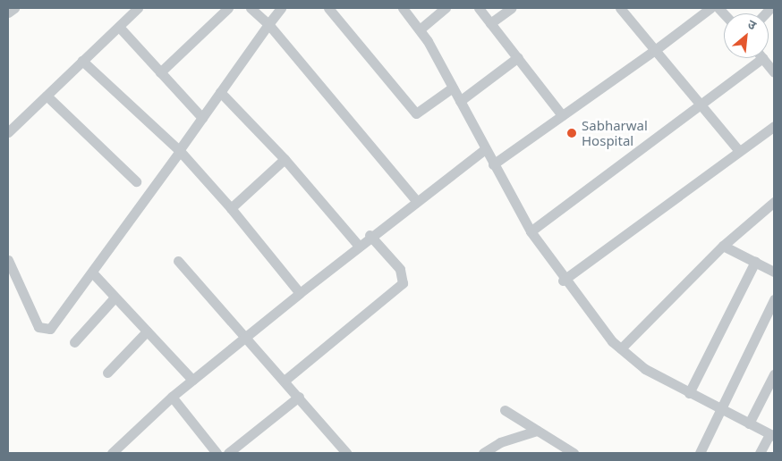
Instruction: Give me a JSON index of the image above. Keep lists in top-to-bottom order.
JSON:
{
  "places": ["Sabharwal Hospital"],
  "north": "top right"
}
